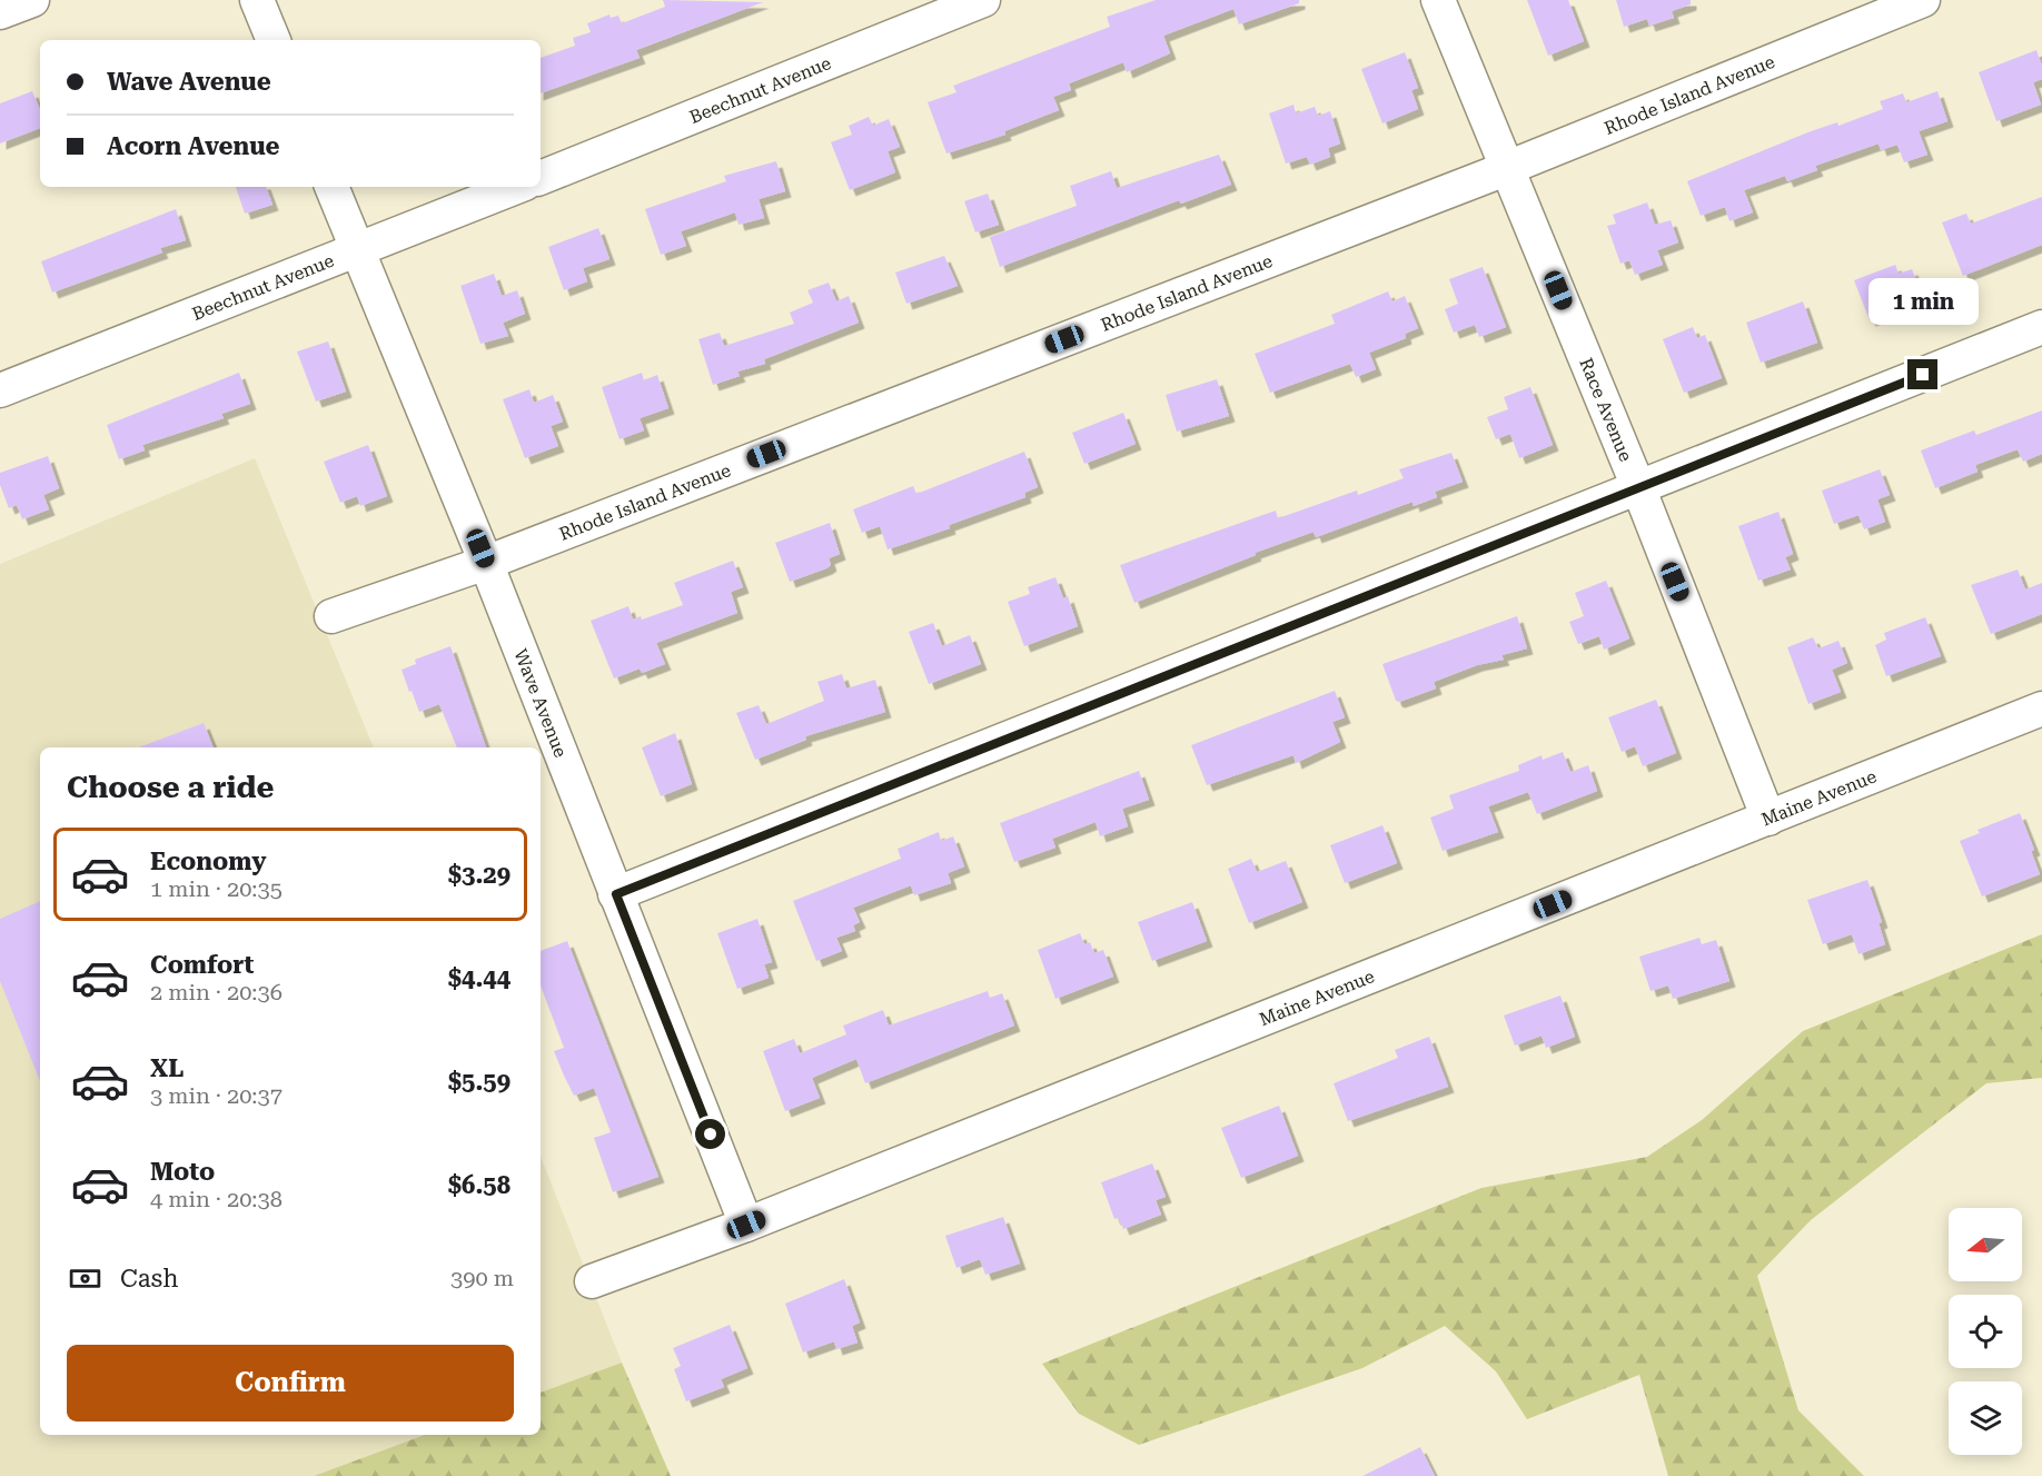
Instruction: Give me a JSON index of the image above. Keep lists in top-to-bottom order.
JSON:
{
  "streets": {
    "street": [
      "Beechnut Avenue",
      "Rhode Island Avenue",
      "Race Avenue",
      "Wave Avenue",
      "Maine Avenue"
    ]
  },
  "crossings": [
    ["Beechnut Avenue", "Wave Avenue"],
    ["Rhode Island Avenue", "Race Avenue"],
    ["Rhode Island Avenue", "Wave Avenue"],
    ["Race Avenue", "Maine Avenue"],
    ["Wave Avenue", "Maine Avenue"]
  ],
  "north": "left",
  "page": {
    "banner": ["Wave Avenue", "Acorn Avenue"],
    "bubble": "1 min",
    "heading": "Choose a ride",
    "list": [
      {
        "name": "Economy",
        "note": "1 min · 20:35",
        "value": "$3.29"
      },
      {
        "name": "Comfort",
        "note": "2 min · 20:36",
        "value": "$4.44"
      },
      {
        "name": "XL",
        "note": "3 min · 20:37",
        "value": "$5.59"
      },
      {
        "name": "Moto",
        "note": "4 min · 20:38",
        "value": "$6.58"
      }
    ],
    "pay": ["Cash", "390 m"],
    "buttons": "Confirm"
  }
}
